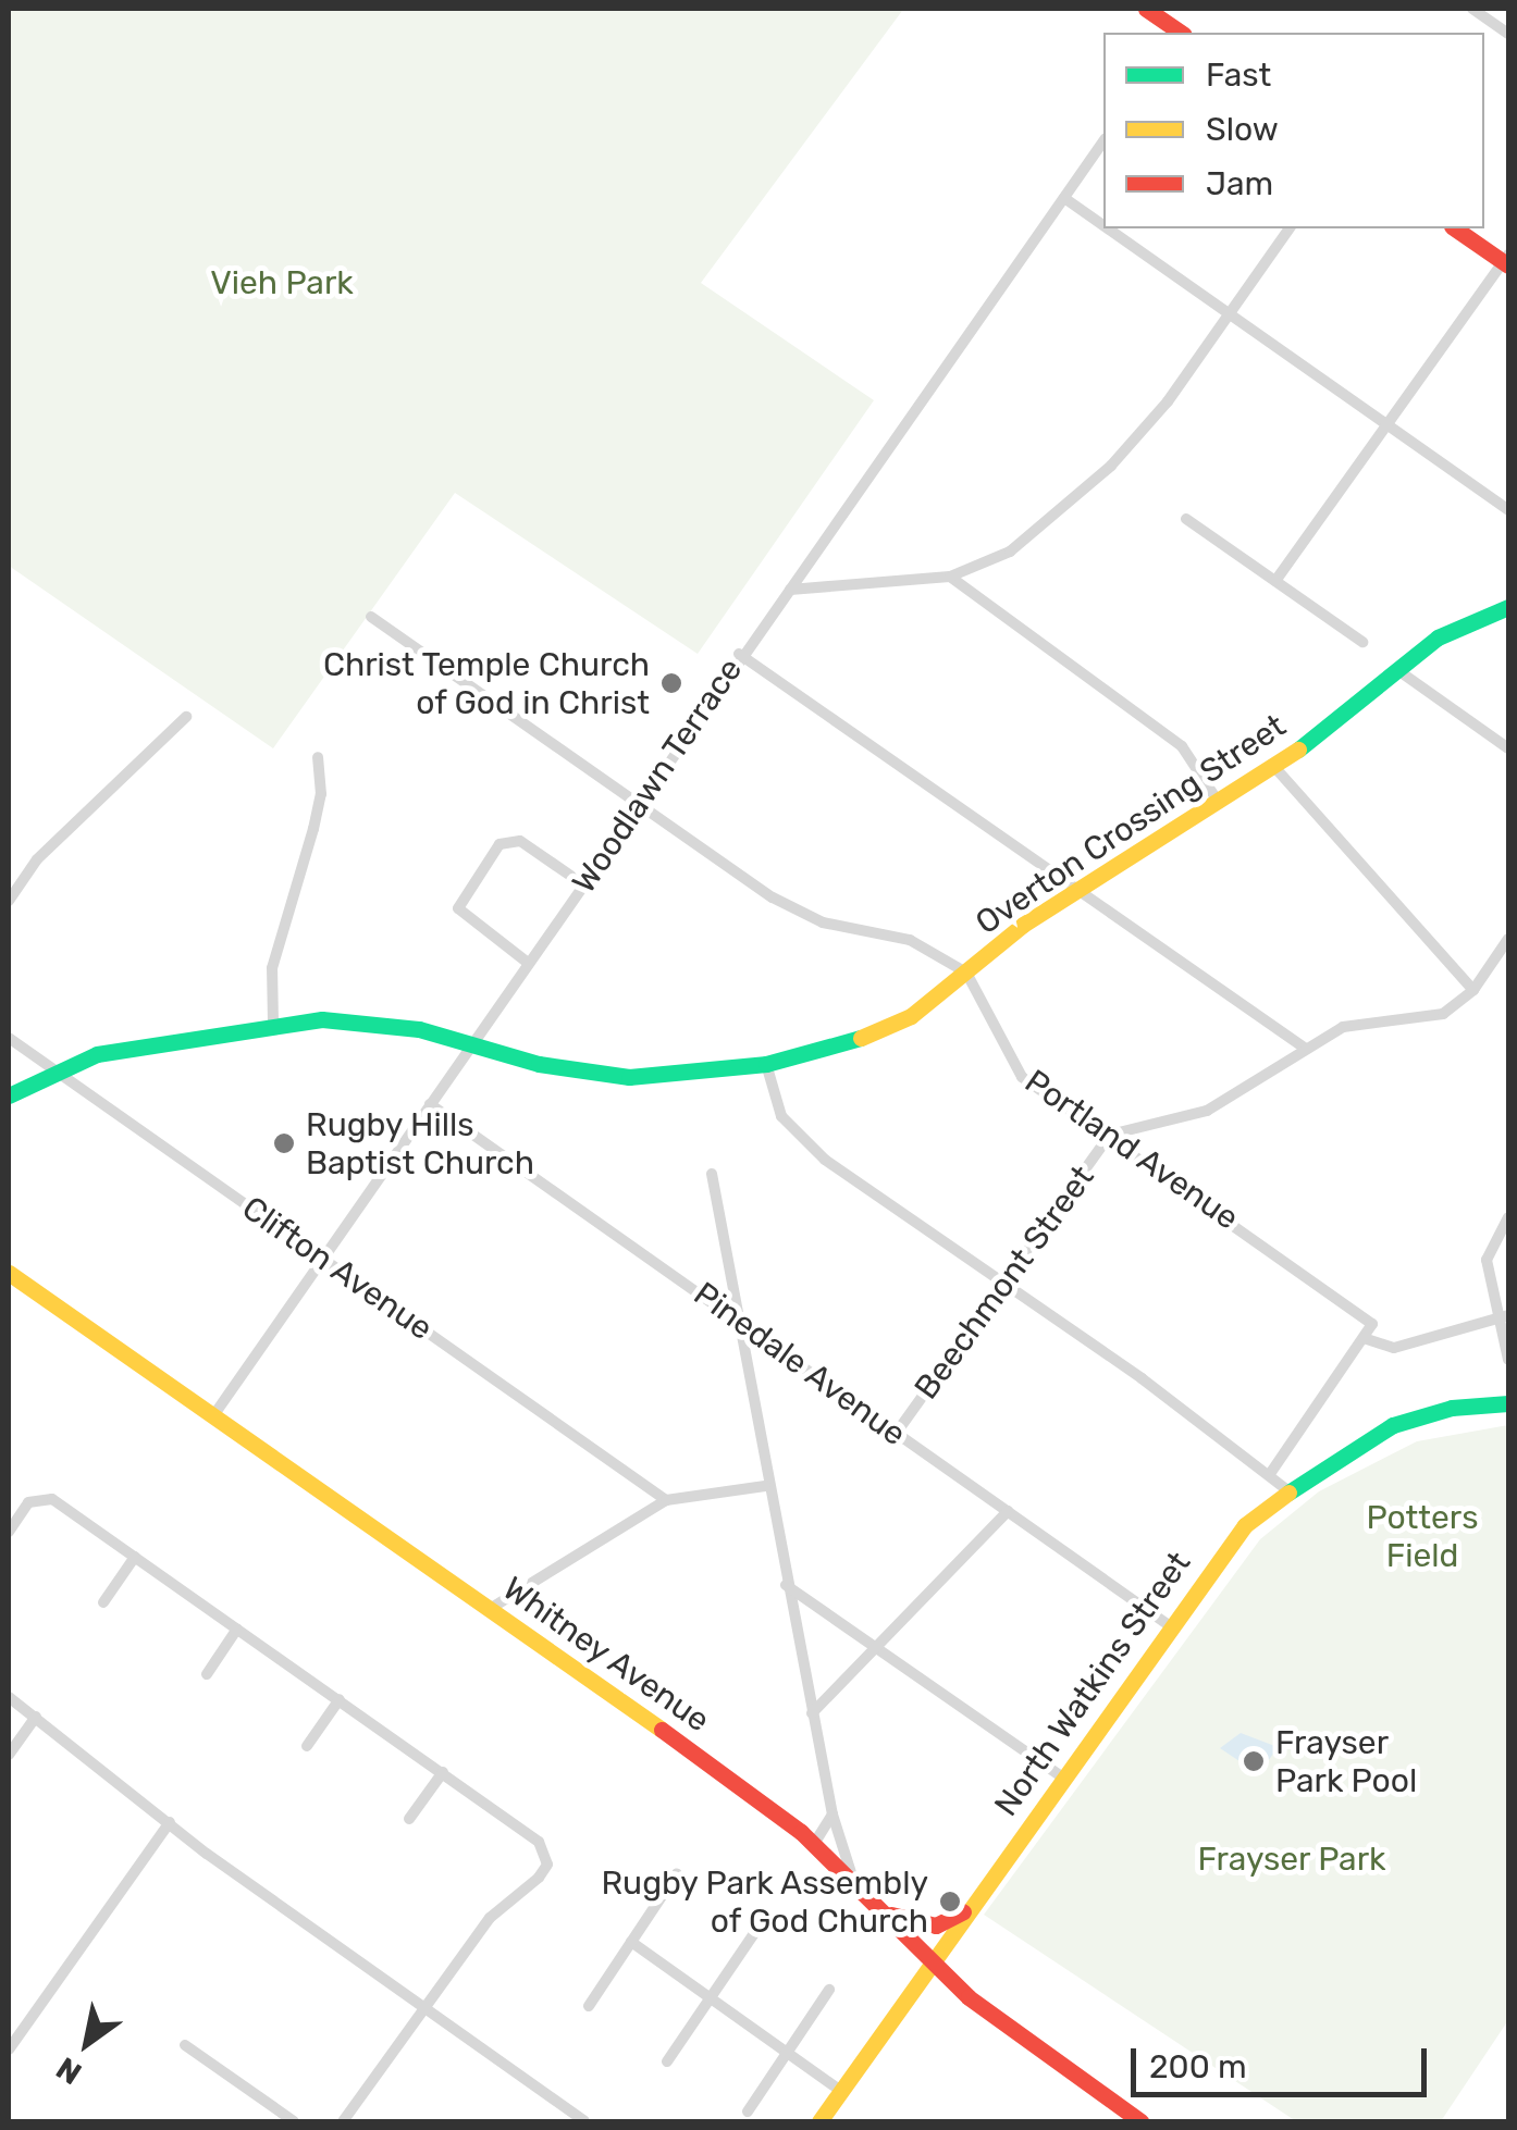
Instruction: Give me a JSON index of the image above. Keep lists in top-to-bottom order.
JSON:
{
  "streets": {
    "main road": ["Overton Crossing Street", "Whitney Avenue", "North Watkins Street"],
    "street": [
      "Woodlawn Terrace",
      "Portland Avenue",
      "Clifton Avenue",
      "Beechmont Street",
      "Pinedale Avenue"
    ]
  },
  "crossings": [
    ["Woodlawn Terrace", "Overton Crossing Street"],
    ["Woodlawn Terrace", "Clifton Avenue"],
    ["Woodlawn Terrace", "Pinedale Avenue"],
    ["Woodlawn Terrace", "Whitney Avenue"],
    ["Overton Crossing Street", "Portland Avenue"],
    ["Overton Crossing Street", "Clifton Avenue"],
    ["Portland Avenue", "Beechmont Street"],
    ["Beechmont Street", "Pinedale Avenue"],
    ["Pinedale Avenue", "North Watkins Street"],
    ["Whitney Avenue", "North Watkins Street"]
  ],
  "parks": ["Vieh Park", "Potters Field", "Frayser Park"],
  "places": [
    "Christ Temple Church of God in Christ",
    "Rugby Hills Baptist Church",
    "Frayser Park Pool",
    "Rugby Park Assembly of God Church"
  ],
  "legend": ["Fast", "Slow", "Jam"],
  "scale_bar": "200 m",
  "north": "bottom left"
}
